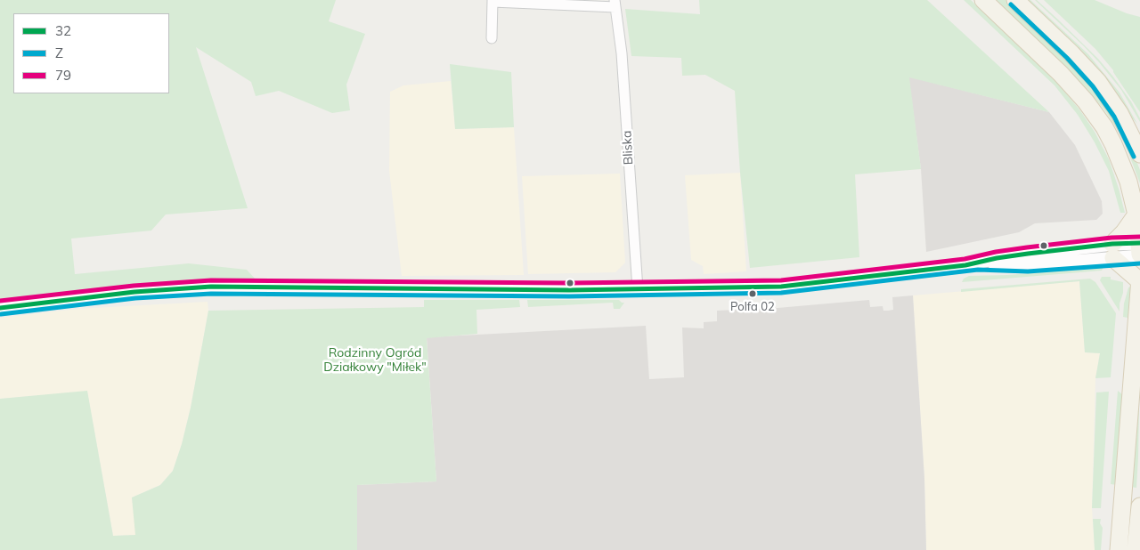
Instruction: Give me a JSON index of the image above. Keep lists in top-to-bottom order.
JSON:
{
  "streets": {
    "street": ["Bliska"]
  },
  "parks": ["Rodzinny Ogród Działkowy \"Miłek\""],
  "places": ["Polfa 02"],
  "lines": ["transit line Z", "transit line 79", "transit line 32"],
  "legend": ["32", "Z", "79"]
}
